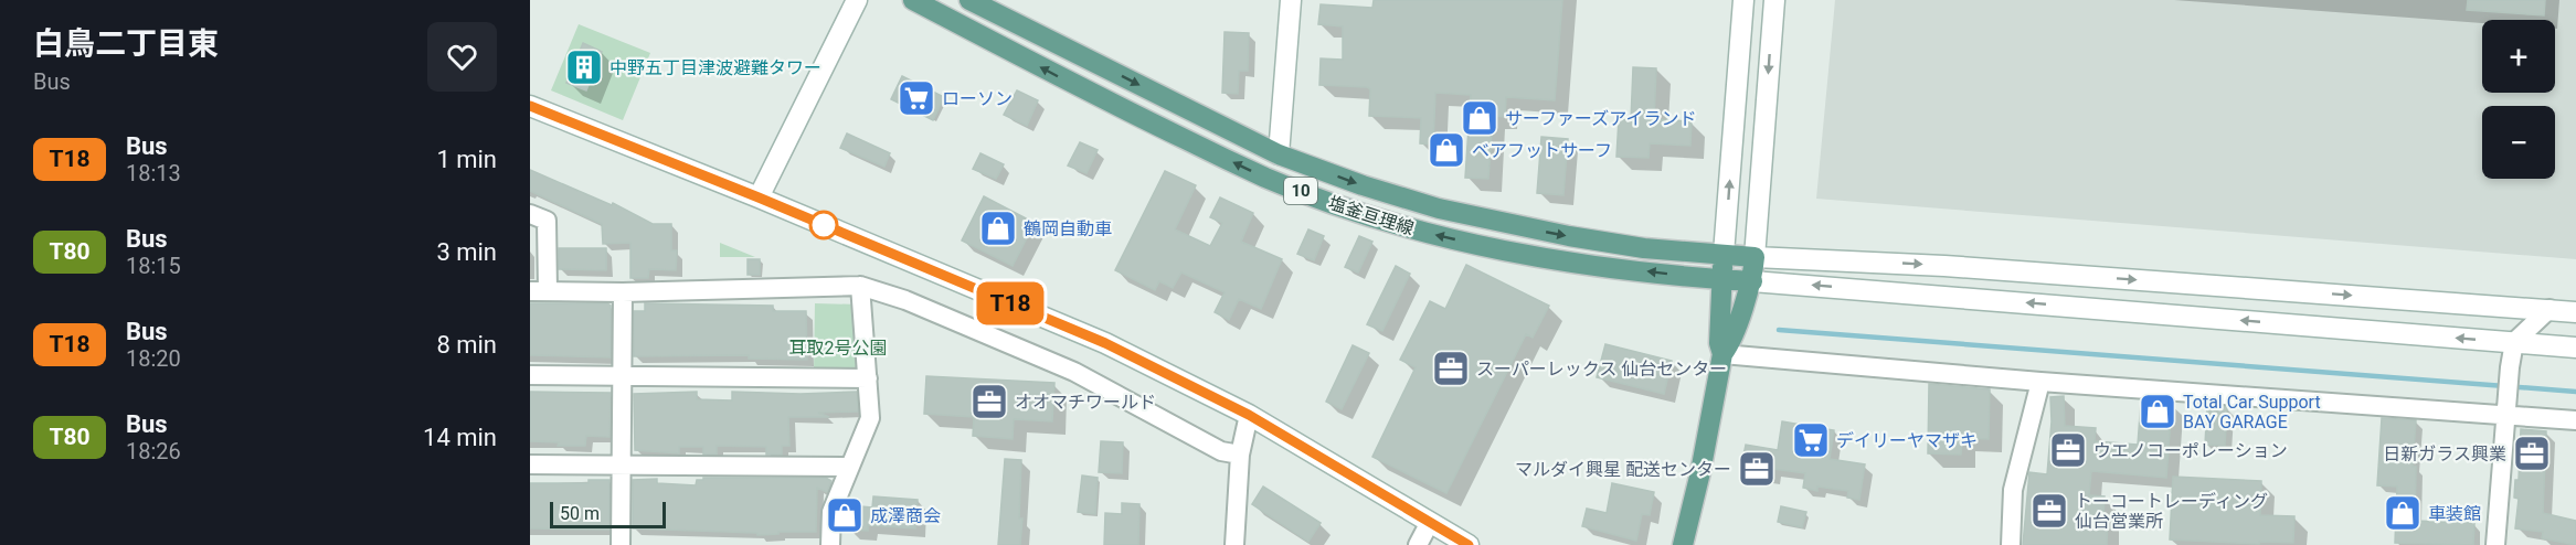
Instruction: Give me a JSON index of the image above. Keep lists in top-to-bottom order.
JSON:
{
  "streets": {
    "main road": ["10", "塩釜亘理線"]
  },
  "parks": ["耳取2号公園"],
  "places": {
    "building": ["中野五丁目津波避難タワー"],
    "supermarket": ["ローソン", "デイリーヤマザキ"],
    "shop": [
      "サーファーズアイランド",
      "ベアフットサーフ",
      "鶴岡自動車",
      "Total Car Support BAY GARAGE",
      "車装館",
      "成澤商会"
    ],
    "office": [
      "スーパーレックス 仙台センター",
      "オオマチワールド",
      "ウエノコーポレーション",
      "日新ガラス興業",
      "マルダイ興星 配送センター",
      "トーコートレーディング 仙台営業所"
    ]
  },
  "lines": ["bus line T18"],
  "scale_bar": "50 m",
  "page": {
    "heading": ["白鳥二丁目東", "Bus"],
    "on_map": "T18",
    "map_buttons": ["+", "−"],
    "list": [
      {
        "mark": "T18",
        "name": "Bus",
        "note": "18:13",
        "value": "1 min"
      },
      {
        "mark": "T80",
        "name": "Bus",
        "note": "18:15",
        "value": "3 min"
      },
      {
        "mark": "T18",
        "name": "Bus",
        "note": "18:20",
        "value": "8 min"
      },
      {
        "mark": "T80",
        "name": "Bus",
        "note": "18:26",
        "value": "14 min"
      }
    ],
    "scale": "50 m"
  }
}
